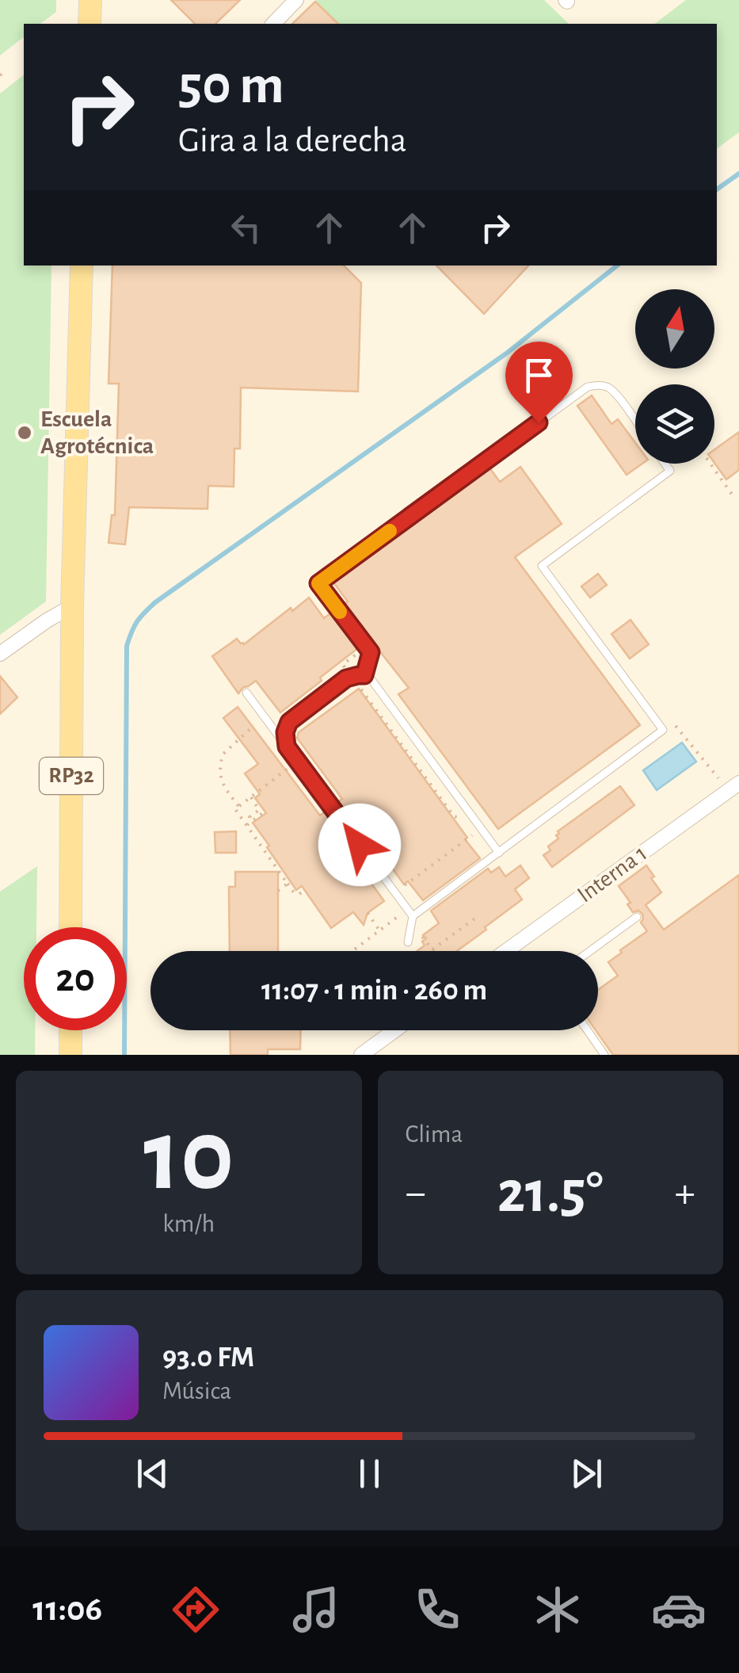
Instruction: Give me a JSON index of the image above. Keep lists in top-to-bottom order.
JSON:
{
  "streets": {
    "main road": ["RP32"],
    "street": ["Interna 1"]
  },
  "places": ["Escuela Agrotécnica"],
  "north": "top",
  "page": {
    "turn": ["50 m", "Gira a la derecha"],
    "limit": "20",
    "trip": "11:07 · 1 min · 260 m",
    "tile": [
      ["10", "km/h"],
      "Clima"
    ],
    "heat": ["−", "21.5°", "+"],
    "song": ["93.0 FM", "Música"],
    "tabs": "11:06"
  }
}
